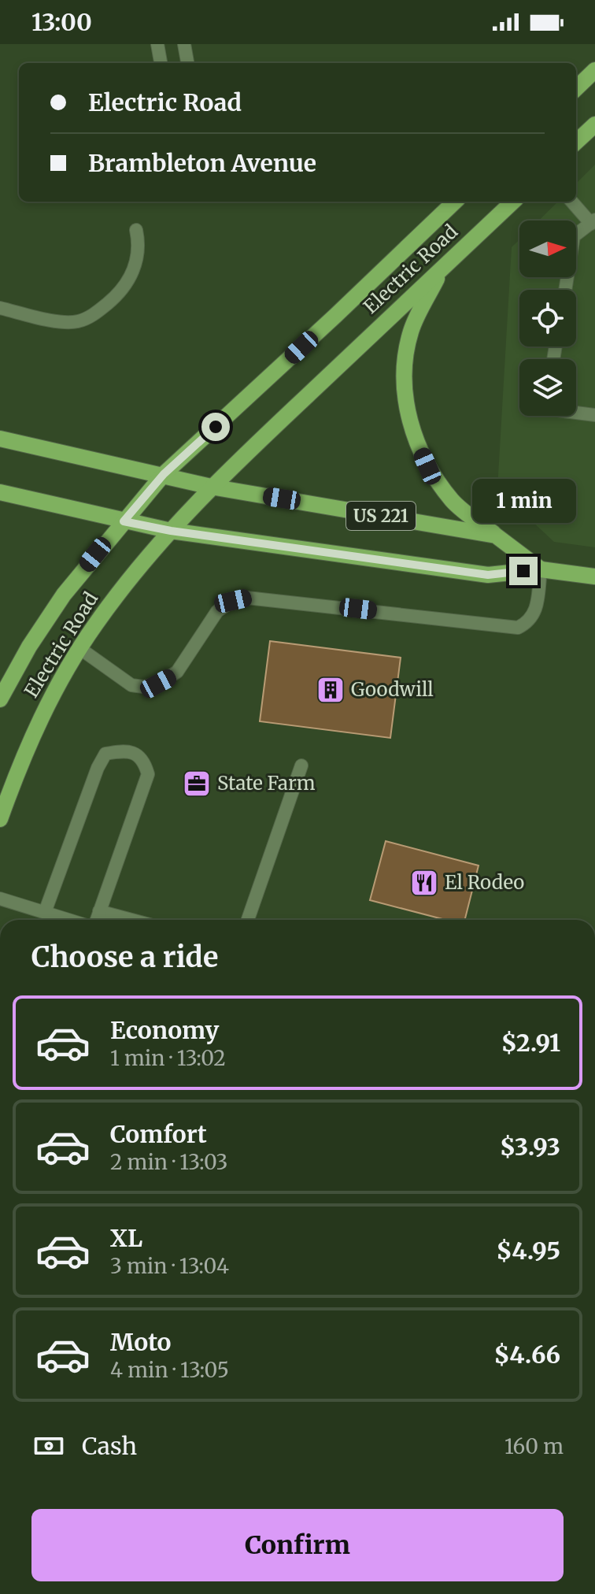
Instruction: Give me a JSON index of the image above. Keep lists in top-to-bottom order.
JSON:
{
  "streets": {
    "main road": ["Electric Road", "US 221"]
  },
  "crossings": [
    ["Electric Road", "US 221"]
  ],
  "places": {
    "building": ["Goodwill"],
    "office": ["State Farm"],
    "restaurant": ["El Rodeo"]
  },
  "north": "right",
  "page": {
    "status": "13:00",
    "banner": ["Electric Road", "Brambleton Avenue"],
    "bubble": "1 min",
    "heading": "Choose a ride",
    "list": [
      {
        "name": "Economy",
        "note": "1 min · 13:02",
        "value": "$2.91"
      },
      {
        "name": "Comfort",
        "note": "2 min · 13:03",
        "value": "$3.93"
      },
      {
        "name": "XL",
        "note": "3 min · 13:04",
        "value": "$4.95"
      },
      {
        "name": "Moto",
        "note": "4 min · 13:05",
        "value": "$4.66"
      }
    ],
    "pay": ["Cash", "160 m"],
    "buttons": "Confirm"
  }
}
